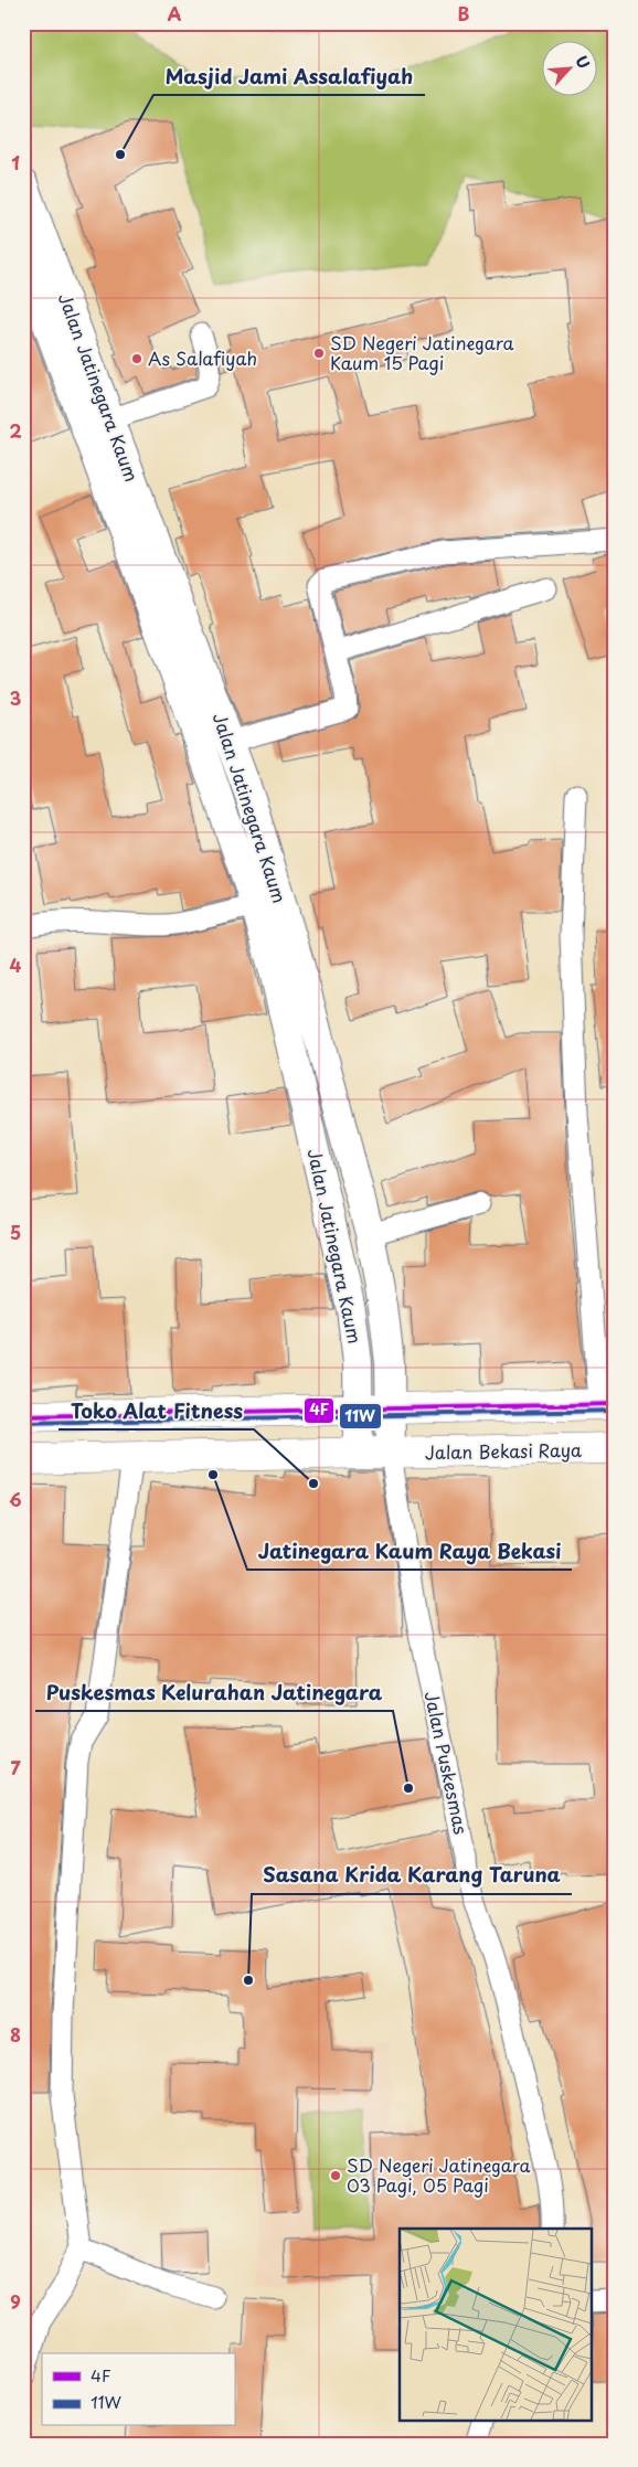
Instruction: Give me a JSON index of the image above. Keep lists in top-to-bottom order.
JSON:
{
  "streets": {
    "main road": ["Jalan Bekasi Raya"],
    "street": ["Jalan Jatinegara Kaum", "Jalan Puskesmas"]
  },
  "crossings": [
    ["Jalan Jatinegara Kaum", "Jalan Bekasi Raya"],
    ["Jalan Jatinegara Kaum", "Jalan Puskesmas"],
    ["Jalan Bekasi Raya", "Jalan Puskesmas"]
  ],
  "places": [
    "Masjid Jami Assalafiyah",
    "SD Negeri Jatinegara Kaum 15 Pagi",
    "As Salafiyah",
    "Jatinegara Kaum Raya Bekasi",
    "Toko Alat Fitness",
    "Puskesmas Kelurahan Jatinegara",
    "Sasana Krida Karang Taruna",
    "SD Negeri Jatinegara 03 Pagi, 05 Pagi"
  ],
  "lines": ["transit line 4F", "transit line 11W"],
  "legend": ["4F", "11W"],
  "north": "top right",
  "grid": {
    "columns": ["A", "B"],
    "rows": [
      "1",
      "2",
      "3",
      "4",
      "5",
      "6",
      "7",
      "8",
      "9"
    ]
  }
}
